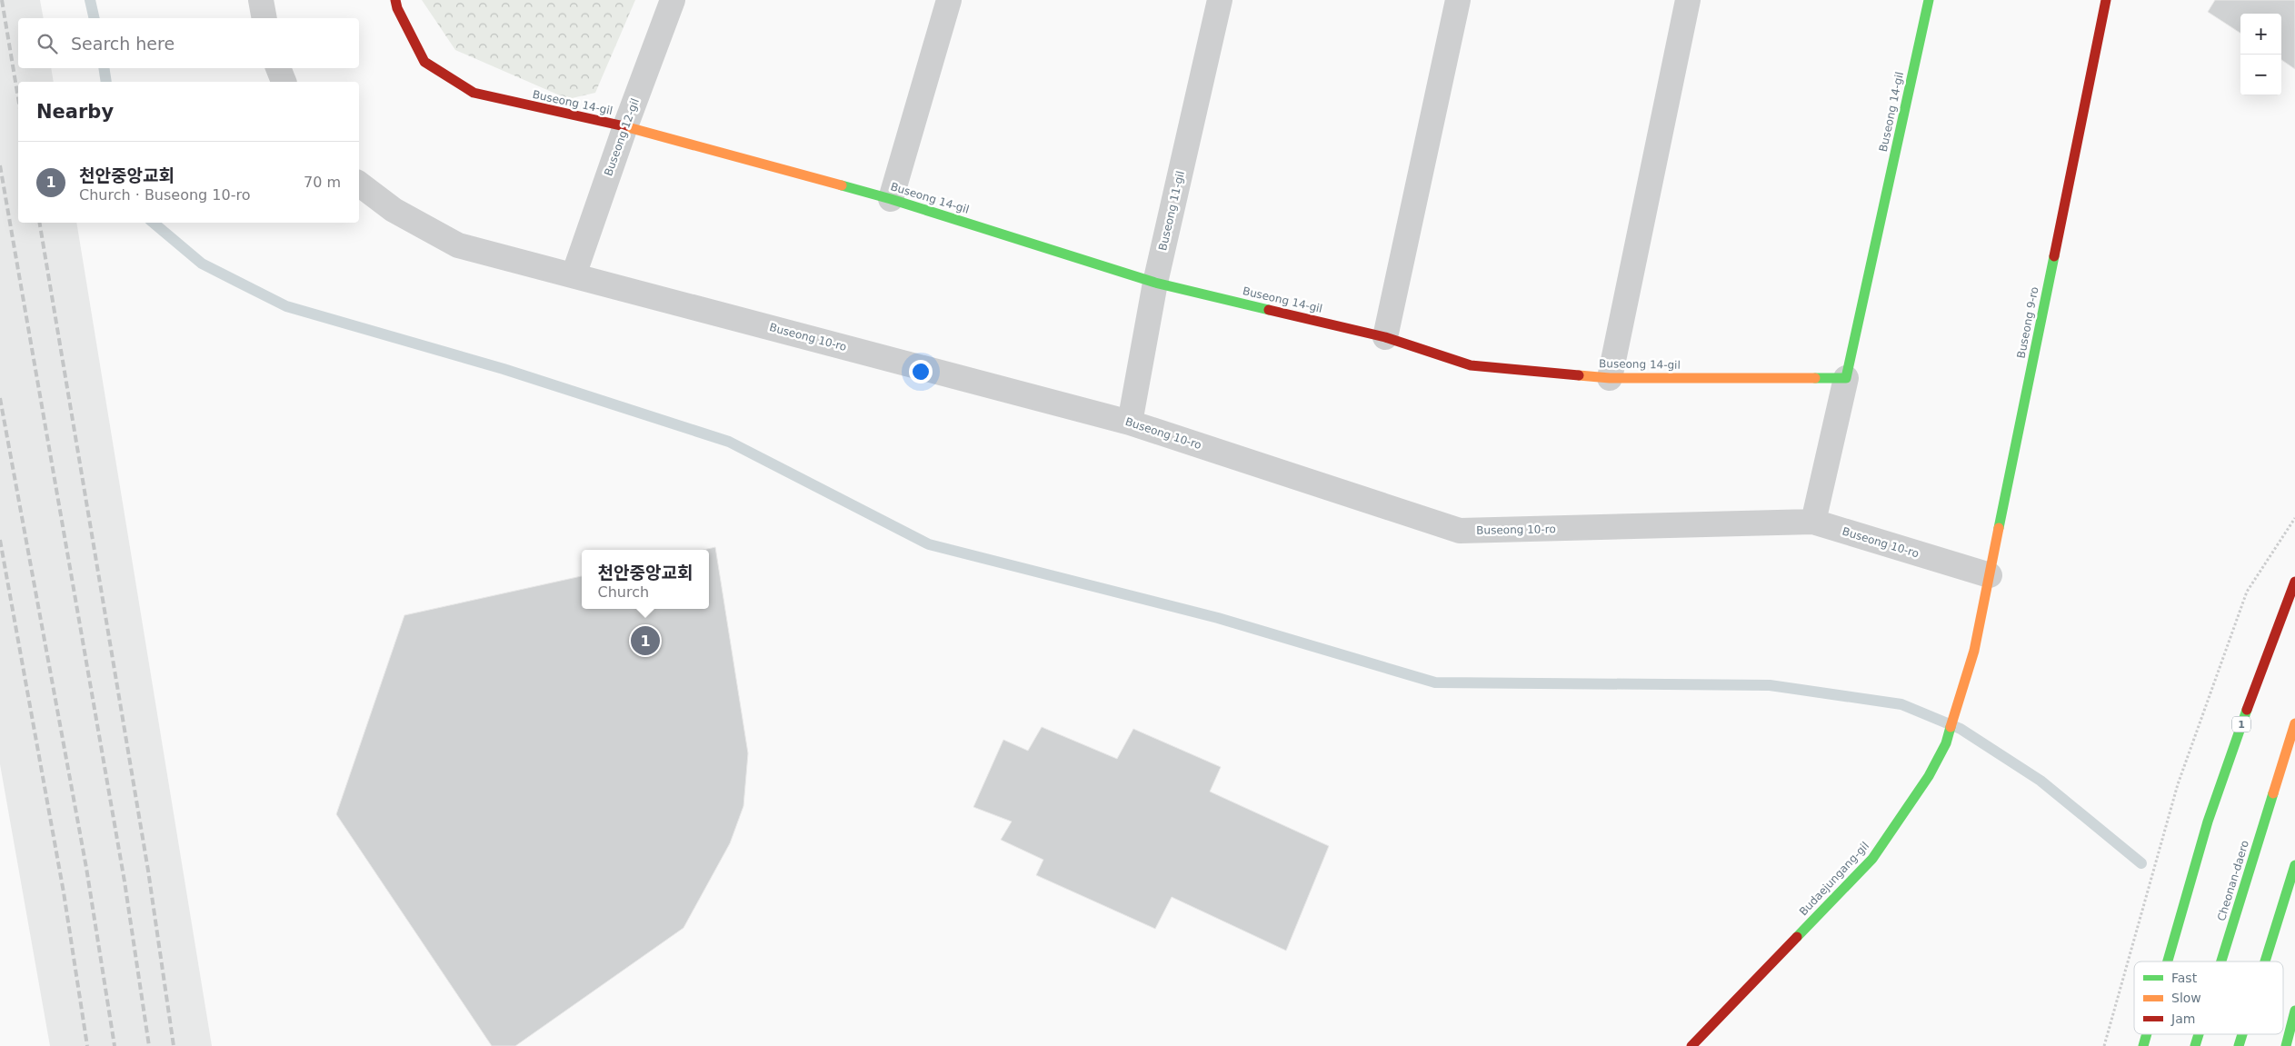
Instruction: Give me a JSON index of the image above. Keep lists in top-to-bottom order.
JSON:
{
  "streets": {
    "street": [
      "Buseong 14-gil",
      "Buseong 12-gil",
      "Buseong 11-gil",
      "Buseong 9-ro",
      "Buseong 10-ro",
      "1",
      "Budaejungang-gil",
      "Cheonan-daero"
    ]
  },
  "crossings": [
    ["Buseong 14-gil", "Buseong 12-gil"],
    ["Buseong 14-gil", "Buseong 11-gil"],
    ["Buseong 12-gil", "Buseong 10-ro"],
    ["Buseong 11-gil", "Buseong 10-ro"],
    ["Buseong 9-ro", "Buseong 10-ro"],
    ["Buseong 9-ro", "Budaejungang-gil"]
  ],
  "legend": ["Fast", "Slow", "Jam"],
  "page": {
    "map_buttons": ["+", "−"],
    "search": "Search here",
    "heading": "Nearby",
    "list": [
      {
        "mark": "1",
        "name": "천안중앙교회",
        "note": "Church · Buseong 10-ro",
        "value": "70 m"
      }
    ],
    "popup": ["천안중앙교회", "Church"],
    "pins": "1"
  }
}
